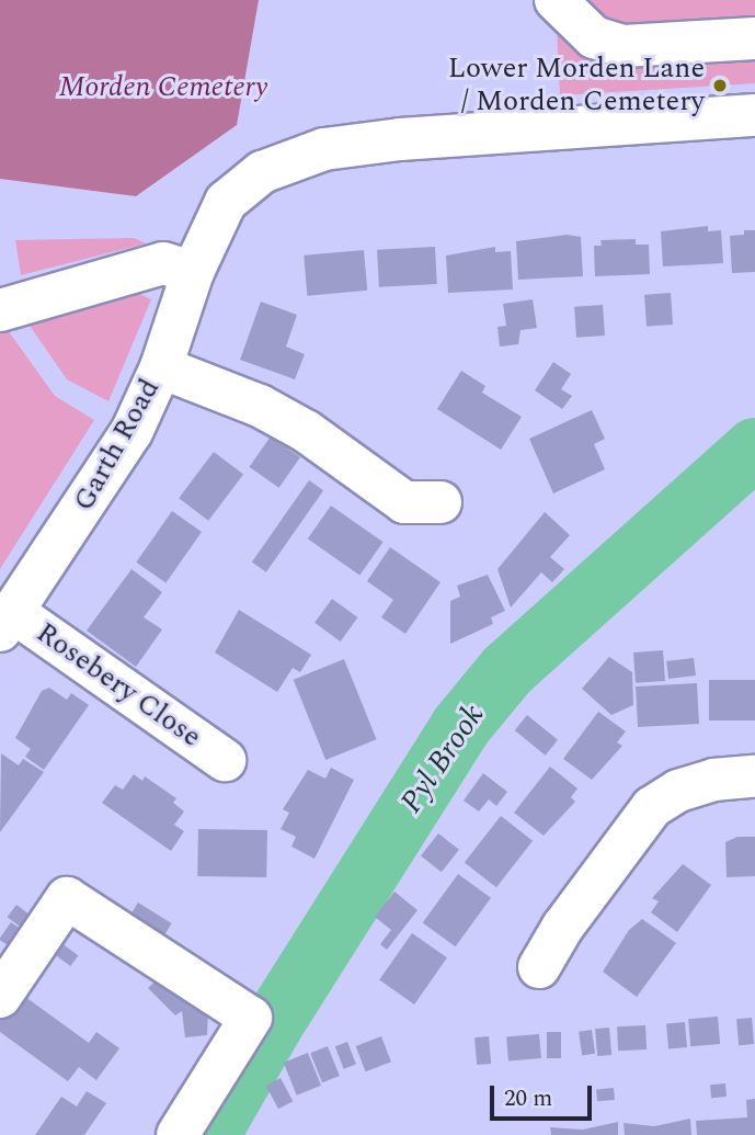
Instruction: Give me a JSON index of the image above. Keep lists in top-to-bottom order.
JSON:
{
  "streets": {
    "street": ["Garth Road", "Rosebery Close"]
  },
  "crossings": [
    ["Garth Road", "Rosebery Close"]
  ],
  "water": ["Pyl Brook"],
  "parks": ["Morden Cemetery"],
  "places": ["Lower Morden Lane / Morden Cemetery"],
  "scale_bar": "20 m"
}
